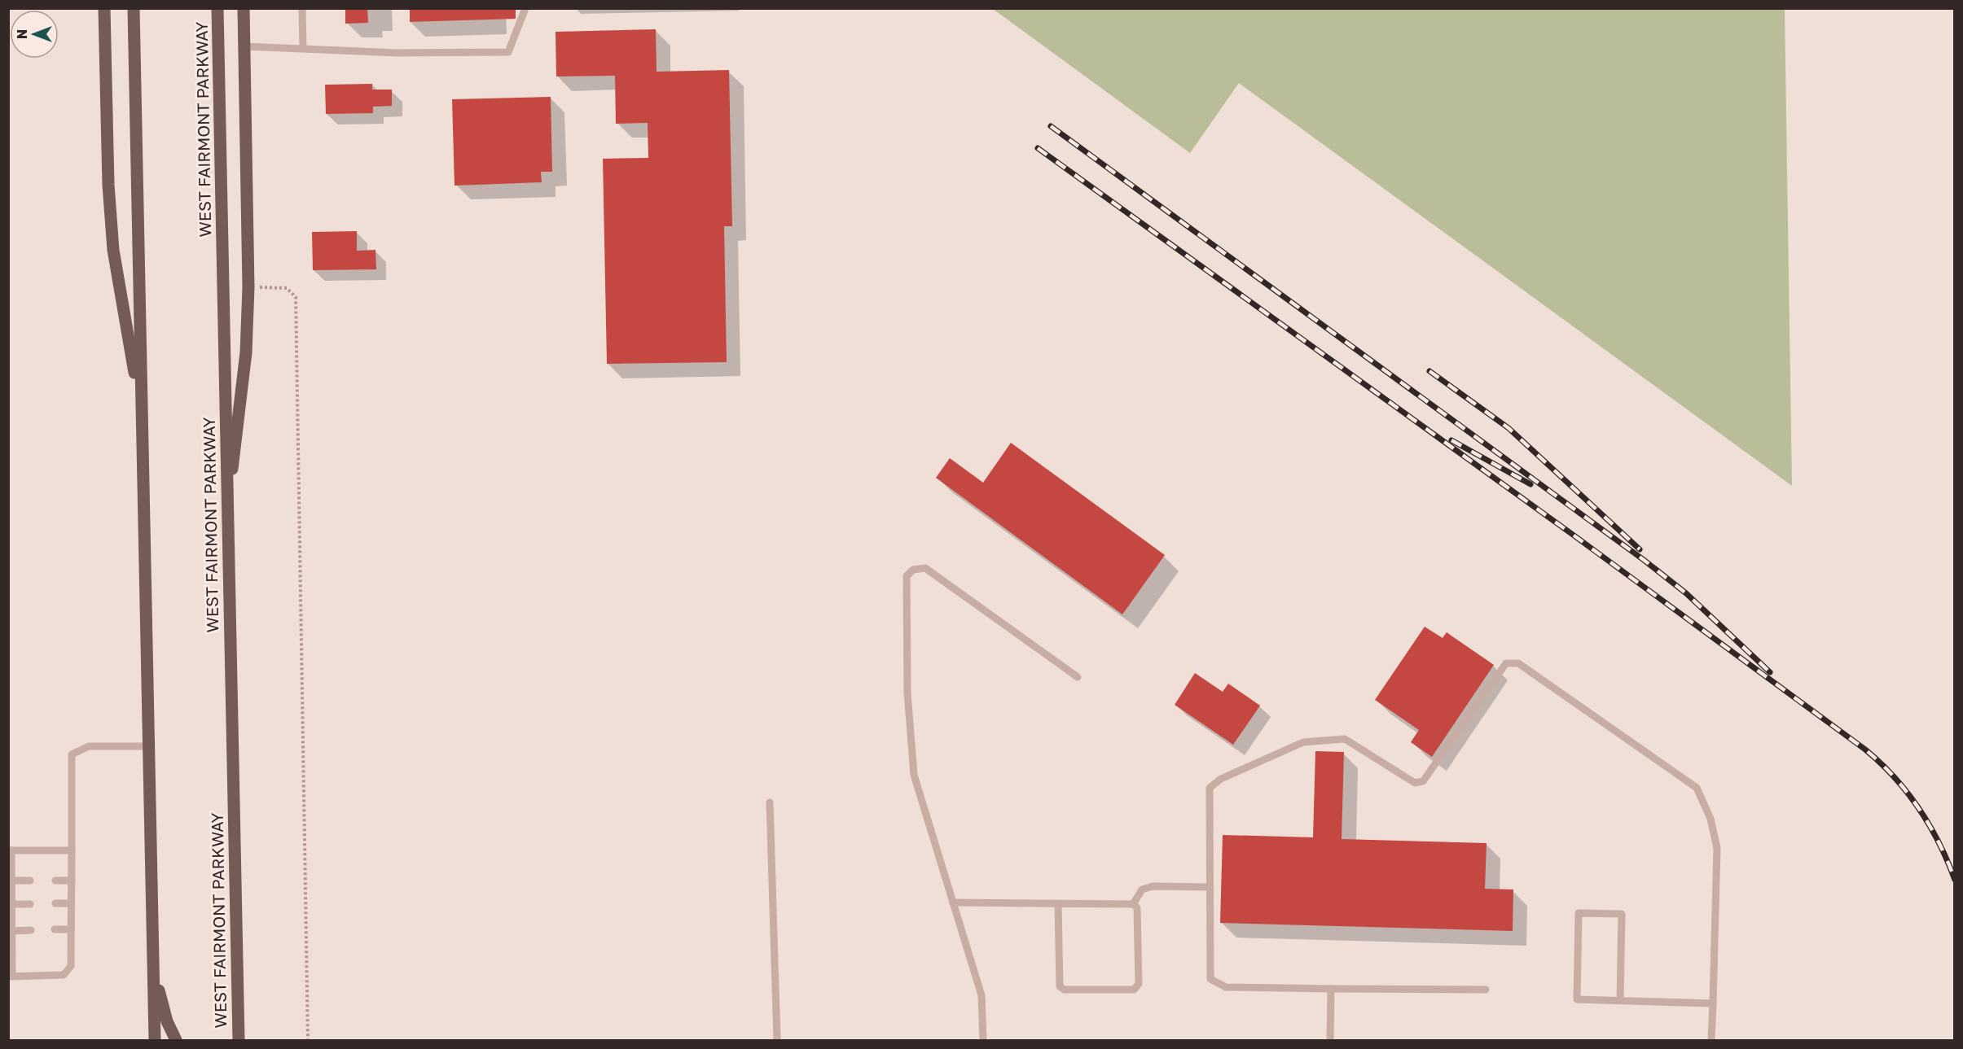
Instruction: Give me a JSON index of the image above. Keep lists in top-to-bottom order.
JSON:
{
  "streets": {
    "main road": ["WEST FAIRMONT PARKWAY"]
  },
  "north": "left"
}
